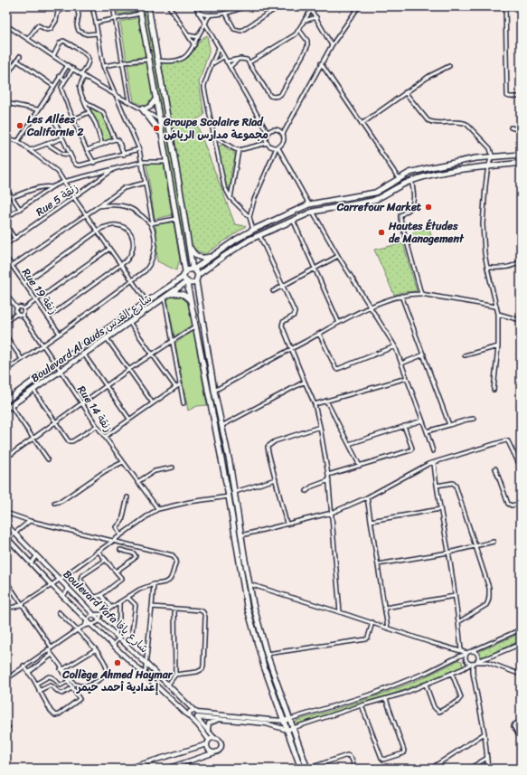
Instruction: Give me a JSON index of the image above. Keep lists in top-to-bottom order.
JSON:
{
  "streets": {
    "main road": ["Boulevard Al Quds شارع القدس"],
    "street": [
      "Rue 5 زنقة",
      "Rue 19 زنقة",
      "Rue 14 زنقة",
      "Boulevard Yafa شارع يافا"
    ]
  },
  "crossings": [
    ["Boulevard Al Quds شارع القدس", "Rue 14 زنقة"]
  ],
  "places": [
    "Les Allées Californie 2",
    "Groupe Scolaire Riad مجموعة مدارس الرياض",
    "Carrefour Market",
    "Hautes Études de Management",
    "Collège Ahmed Haymar إعدادية أحمد حيمر"
  ]
}
